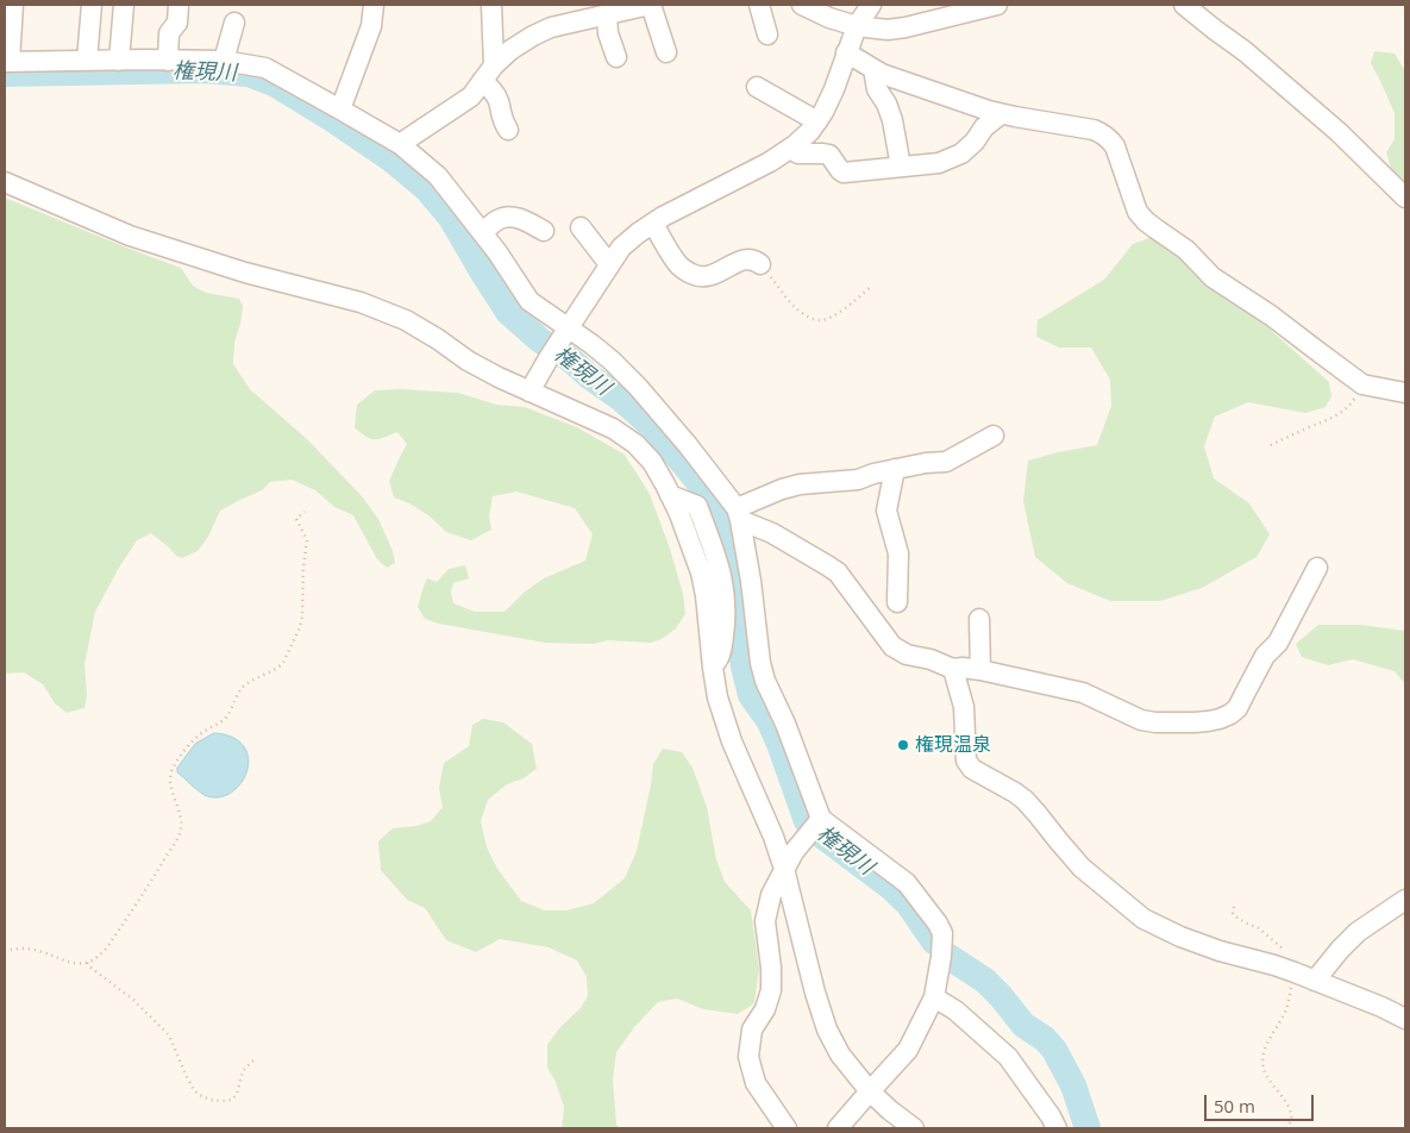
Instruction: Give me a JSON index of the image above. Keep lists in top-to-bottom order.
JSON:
{
  "water": ["権現川"],
  "places": ["権現温泉"],
  "scale_bar": "50 m"
}
